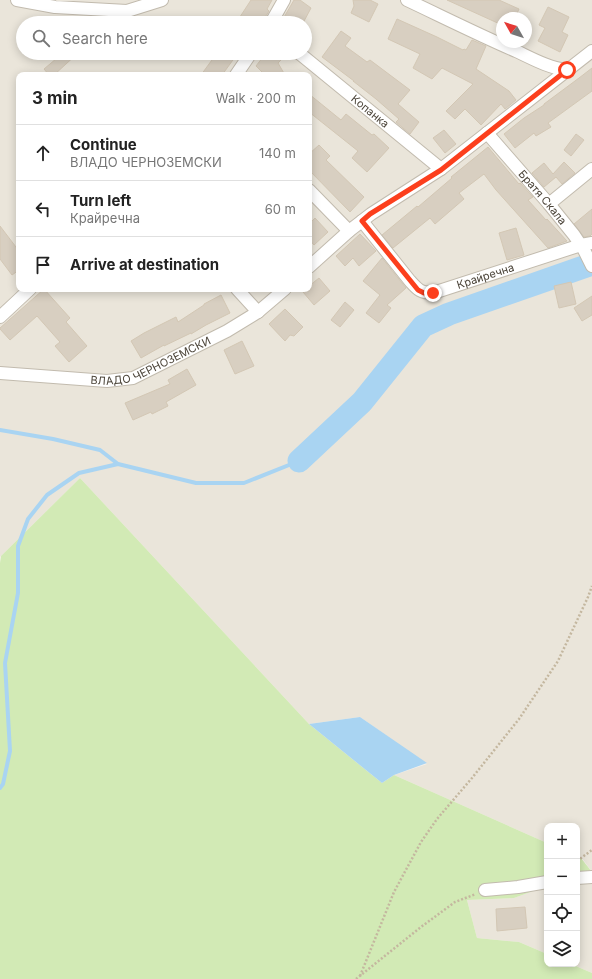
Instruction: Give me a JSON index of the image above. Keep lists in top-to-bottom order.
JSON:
{
  "streets": {
    "street": [
      "Копанка",
      "Братя Скала",
      "Крайречна",
      "ВЛАДО ЧЕРНОЗЕМСКИ"
    ]
  },
  "crossings": [
    ["Братя Скала", "Крайречна"]
  ],
  "north": "top left",
  "page": {
    "search": "Search here",
    "heading": ["3 min", "Walk · 200 m"],
    "list": [
      ["Continue", "ВЛАДО ЧЕРНОЗЕМСКИ", "140 m"],
      ["Turn left", "Крайречна", "60 m"],
      "Arrive at destination"
    ],
    "map_buttons": ["+", "−"]
  }
}
